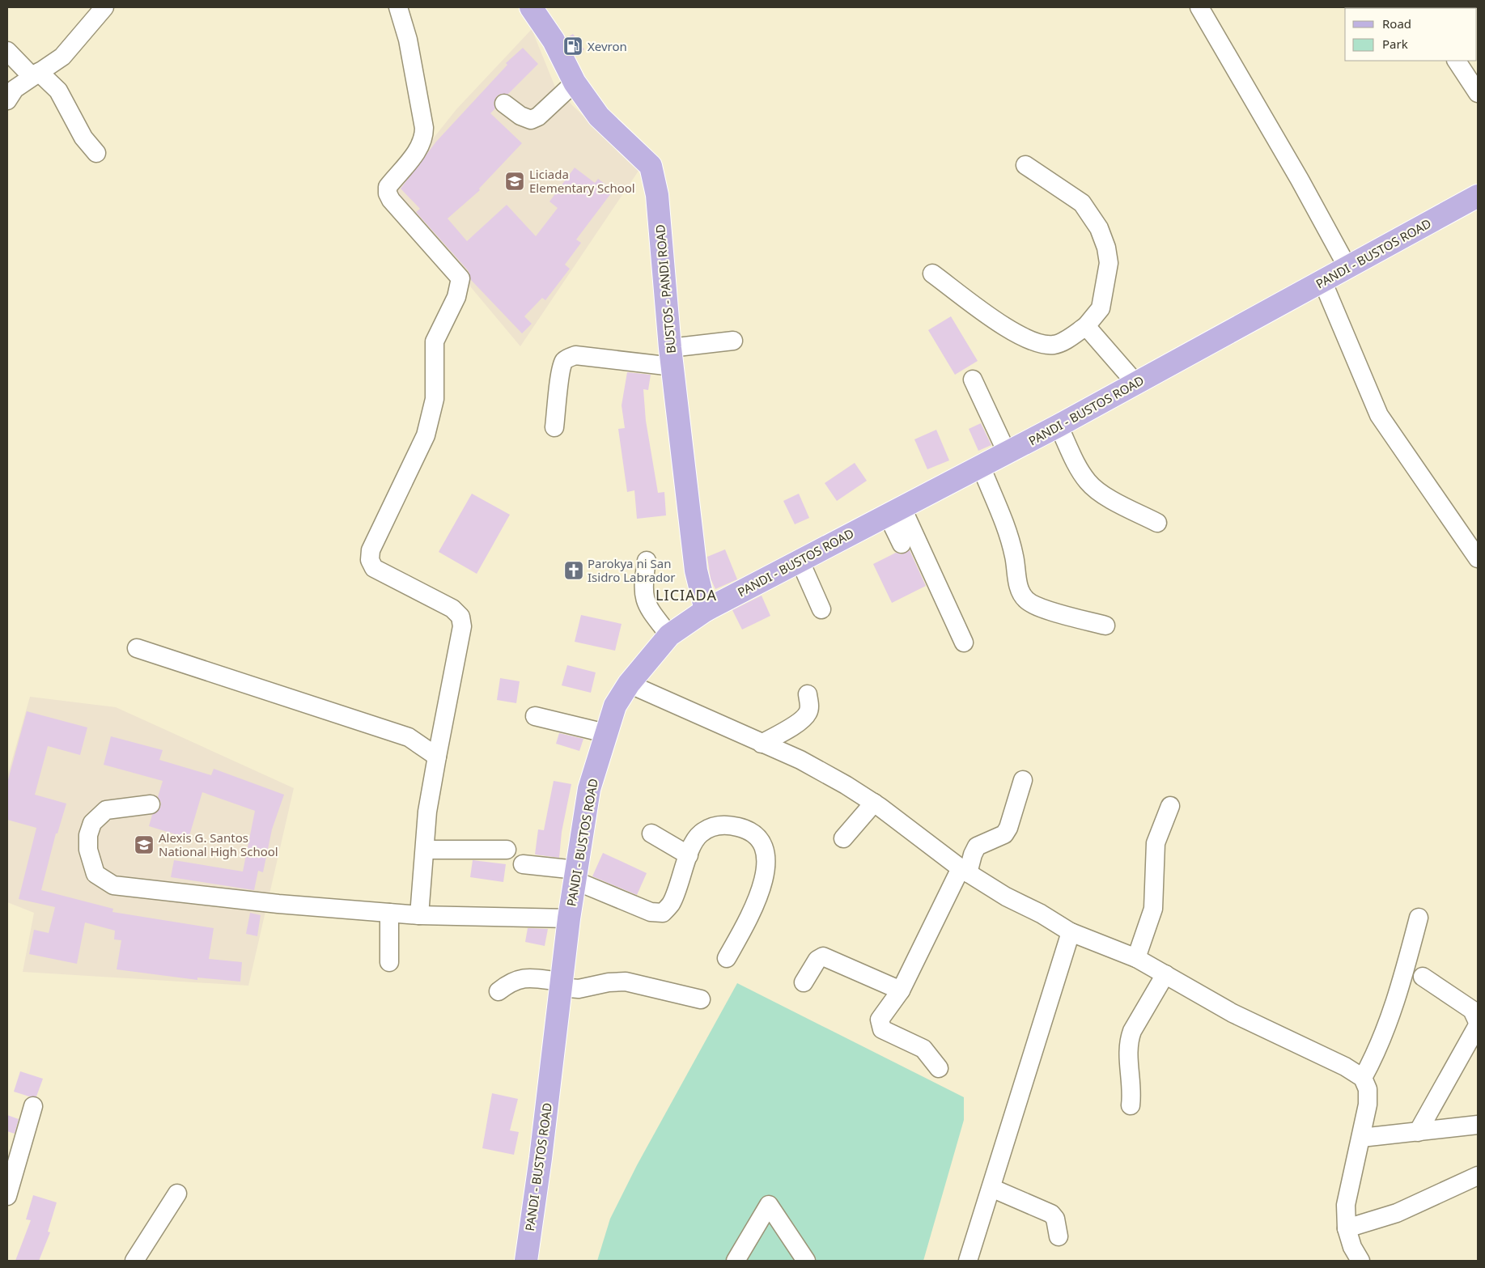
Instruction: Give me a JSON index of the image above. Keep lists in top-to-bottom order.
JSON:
{
  "streets": {
    "main road": ["PANDI - BUSTOS ROAD", "BUSTOS - PANDI ROAD"]
  },
  "crossings": [
    ["PANDI - BUSTOS ROAD", "BUSTOS - PANDI ROAD"]
  ],
  "districts": ["LICIADA"],
  "places": {
    "fuel station": ["Xevron"],
    "school or university": ["Liciada Elementary School", "Alexis G. Santos National High School"],
    "church": ["Parokya ni San Isidro Labrador"]
  },
  "legend": ["Road", "Park"]
}
